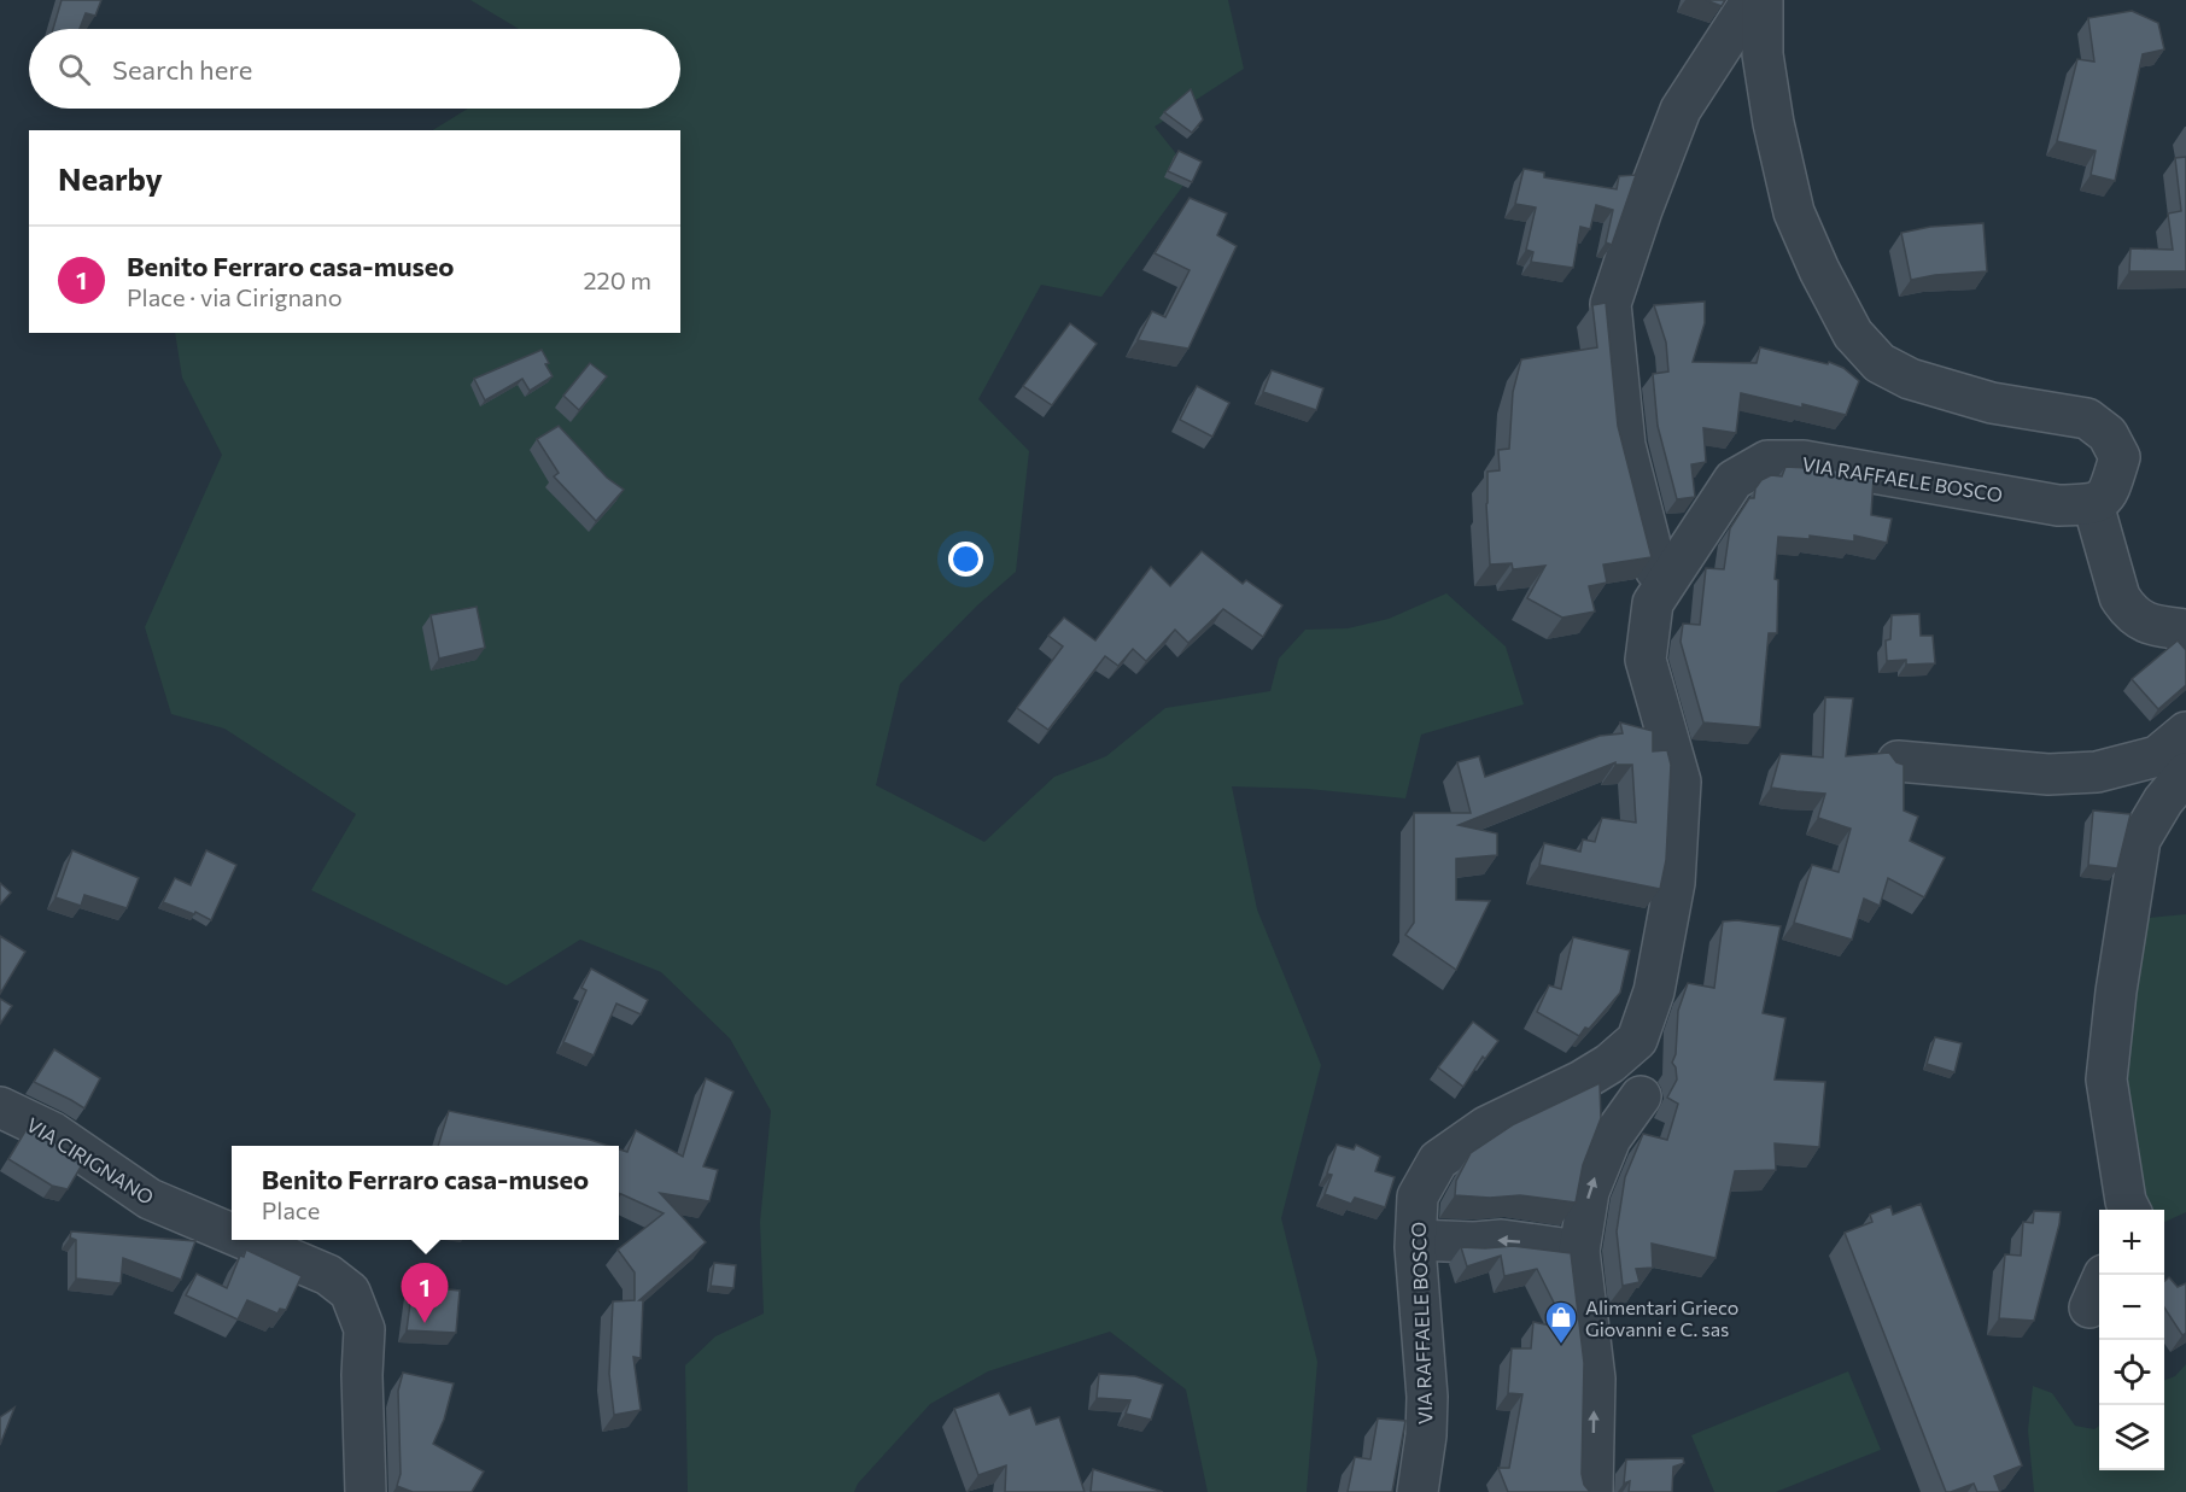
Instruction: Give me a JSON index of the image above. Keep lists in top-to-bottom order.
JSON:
{
  "streets": {
    "street": ["VIA RAFFAELE BOSCO", "VIA CIRIGNANO"]
  },
  "places": {
    "shop": ["Alimentari Grieco Giovanni e C. sas"]
  },
  "page": {
    "search": "Search here",
    "heading": "Nearby",
    "list": [
      {
        "mark": "1",
        "name": "Benito Ferraro casa-museo",
        "note": "Place · via Cirignano",
        "value": "220 m"
      }
    ],
    "popup": ["Benito Ferraro casa-museo", "Place"],
    "map_buttons": ["+", "−"],
    "pins": "1"
  }
}
